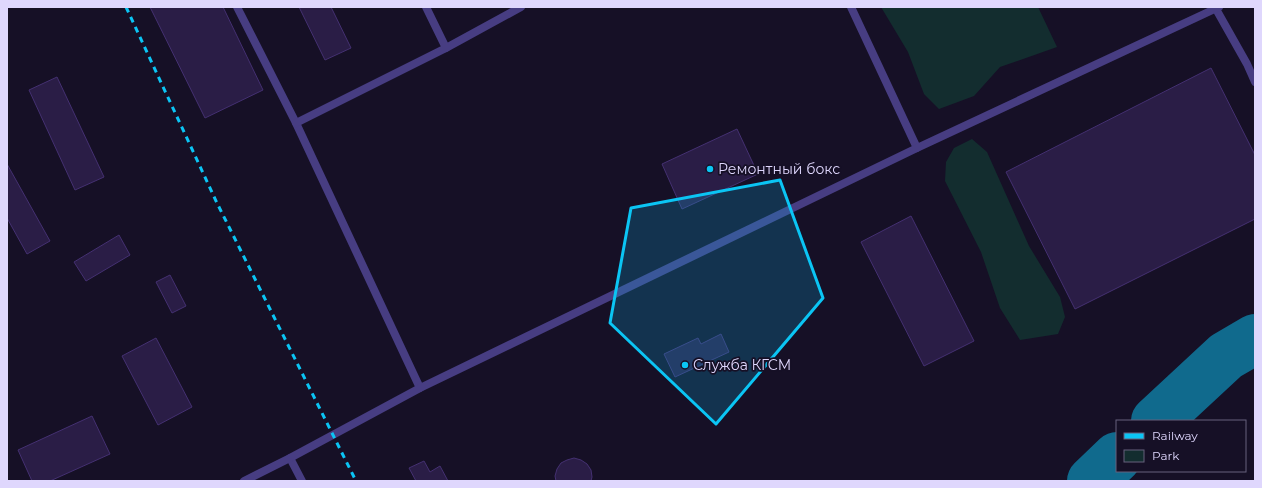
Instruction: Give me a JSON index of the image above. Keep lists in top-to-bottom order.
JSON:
{
  "places": ["Ремонтный бокс", "Служба КГСМ"],
  "legend": ["Railway", "Park"]
}
